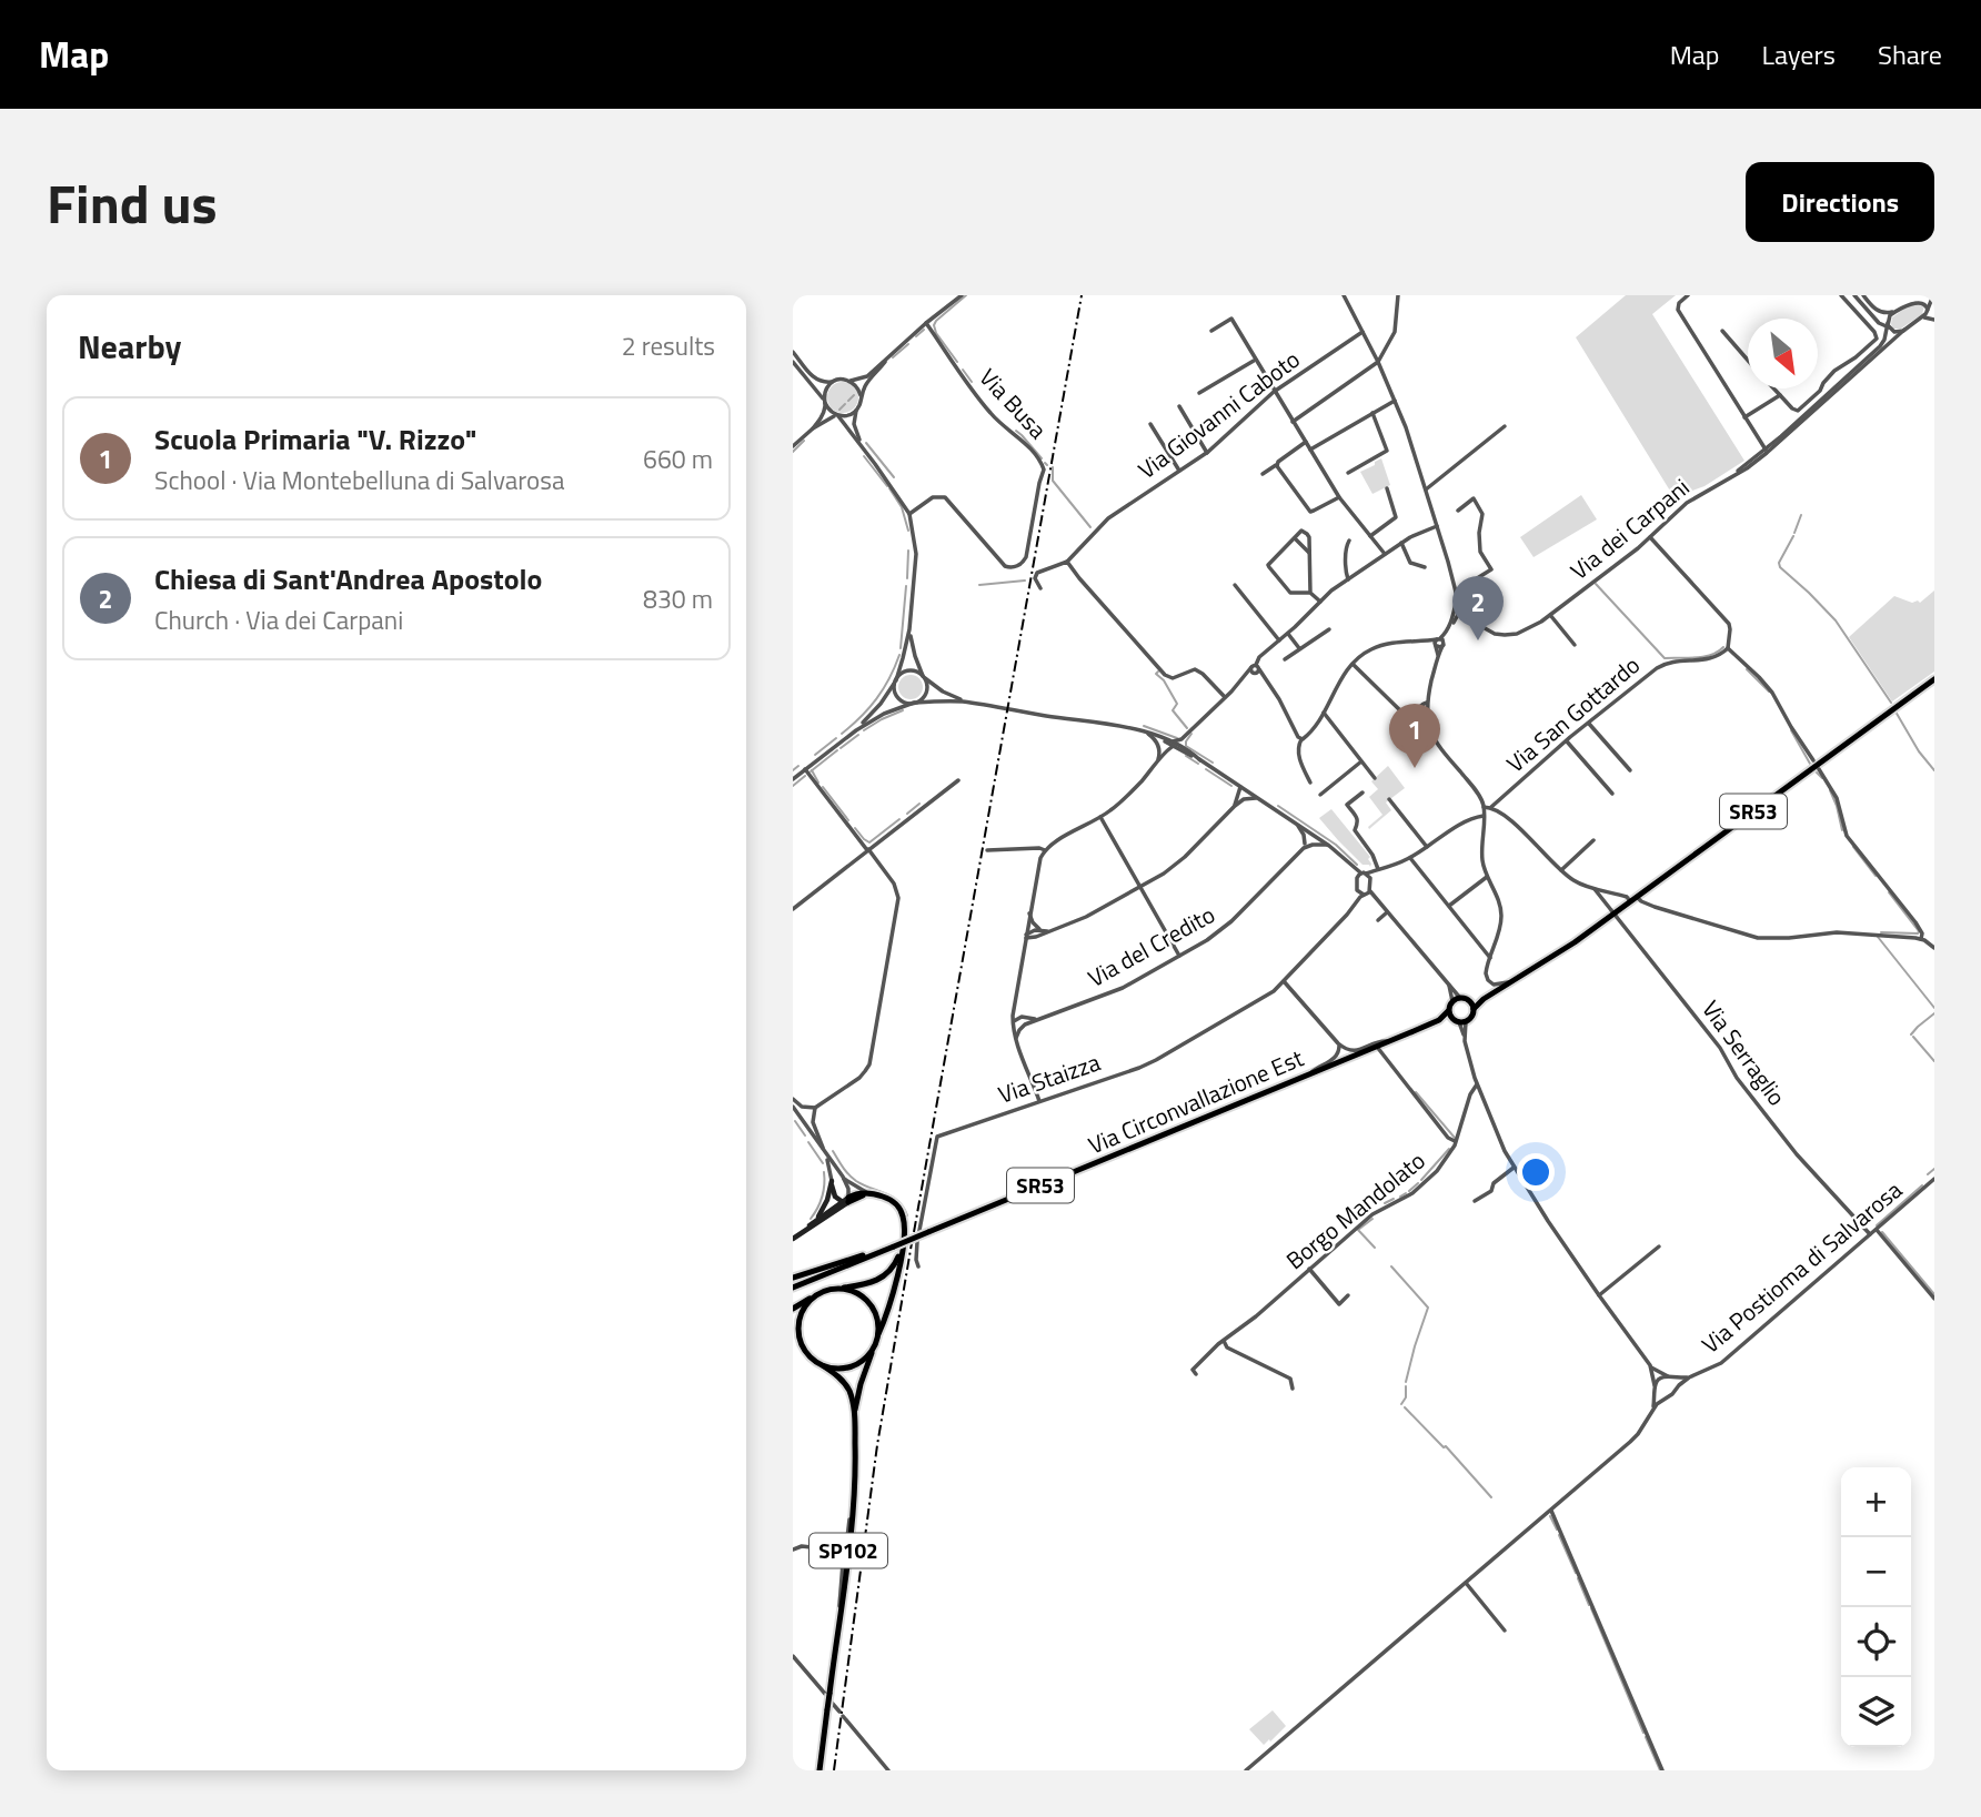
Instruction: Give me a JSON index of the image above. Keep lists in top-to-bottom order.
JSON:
{
  "streets": {
    "main road": ["SR53", "Via Circonvallazione Est", "SP102"],
    "street": [
      "Via Busa",
      "Via Giovanni Caboto",
      "Via dei Carpani",
      "Via San Gottardo",
      "Via del Credito",
      "Via Serraglio",
      "Via Staizza",
      "Borgo Mandolato",
      "Via Postioma di Salvarosa"
    ]
  },
  "crossings": [
    ["SR53", "Via Serraglio"],
    ["Via Serraglio", "Via Postioma di Salvarosa"]
  ],
  "north": "bottom right",
  "page": {
    "header": "Map",
    "nav": ["Map", "Layers", "Share"],
    "title": "Find us",
    "buttons": "Directions",
    "heading": ["Nearby", "2 results"],
    "list": [
      {
        "mark": "1",
        "name": "Scuola Primaria \"V. Rizzo\"",
        "note": "School · Via Montebelluna di Salvarosa",
        "value": "660 m"
      },
      {
        "mark": "2",
        "name": "Chiesa di Sant'Andrea Apostolo",
        "note": "Church · Via dei Carpani",
        "value": "830 m"
      }
    ],
    "pins": ["2", "1"],
    "map_buttons": ["+", "−"]
  }
}
